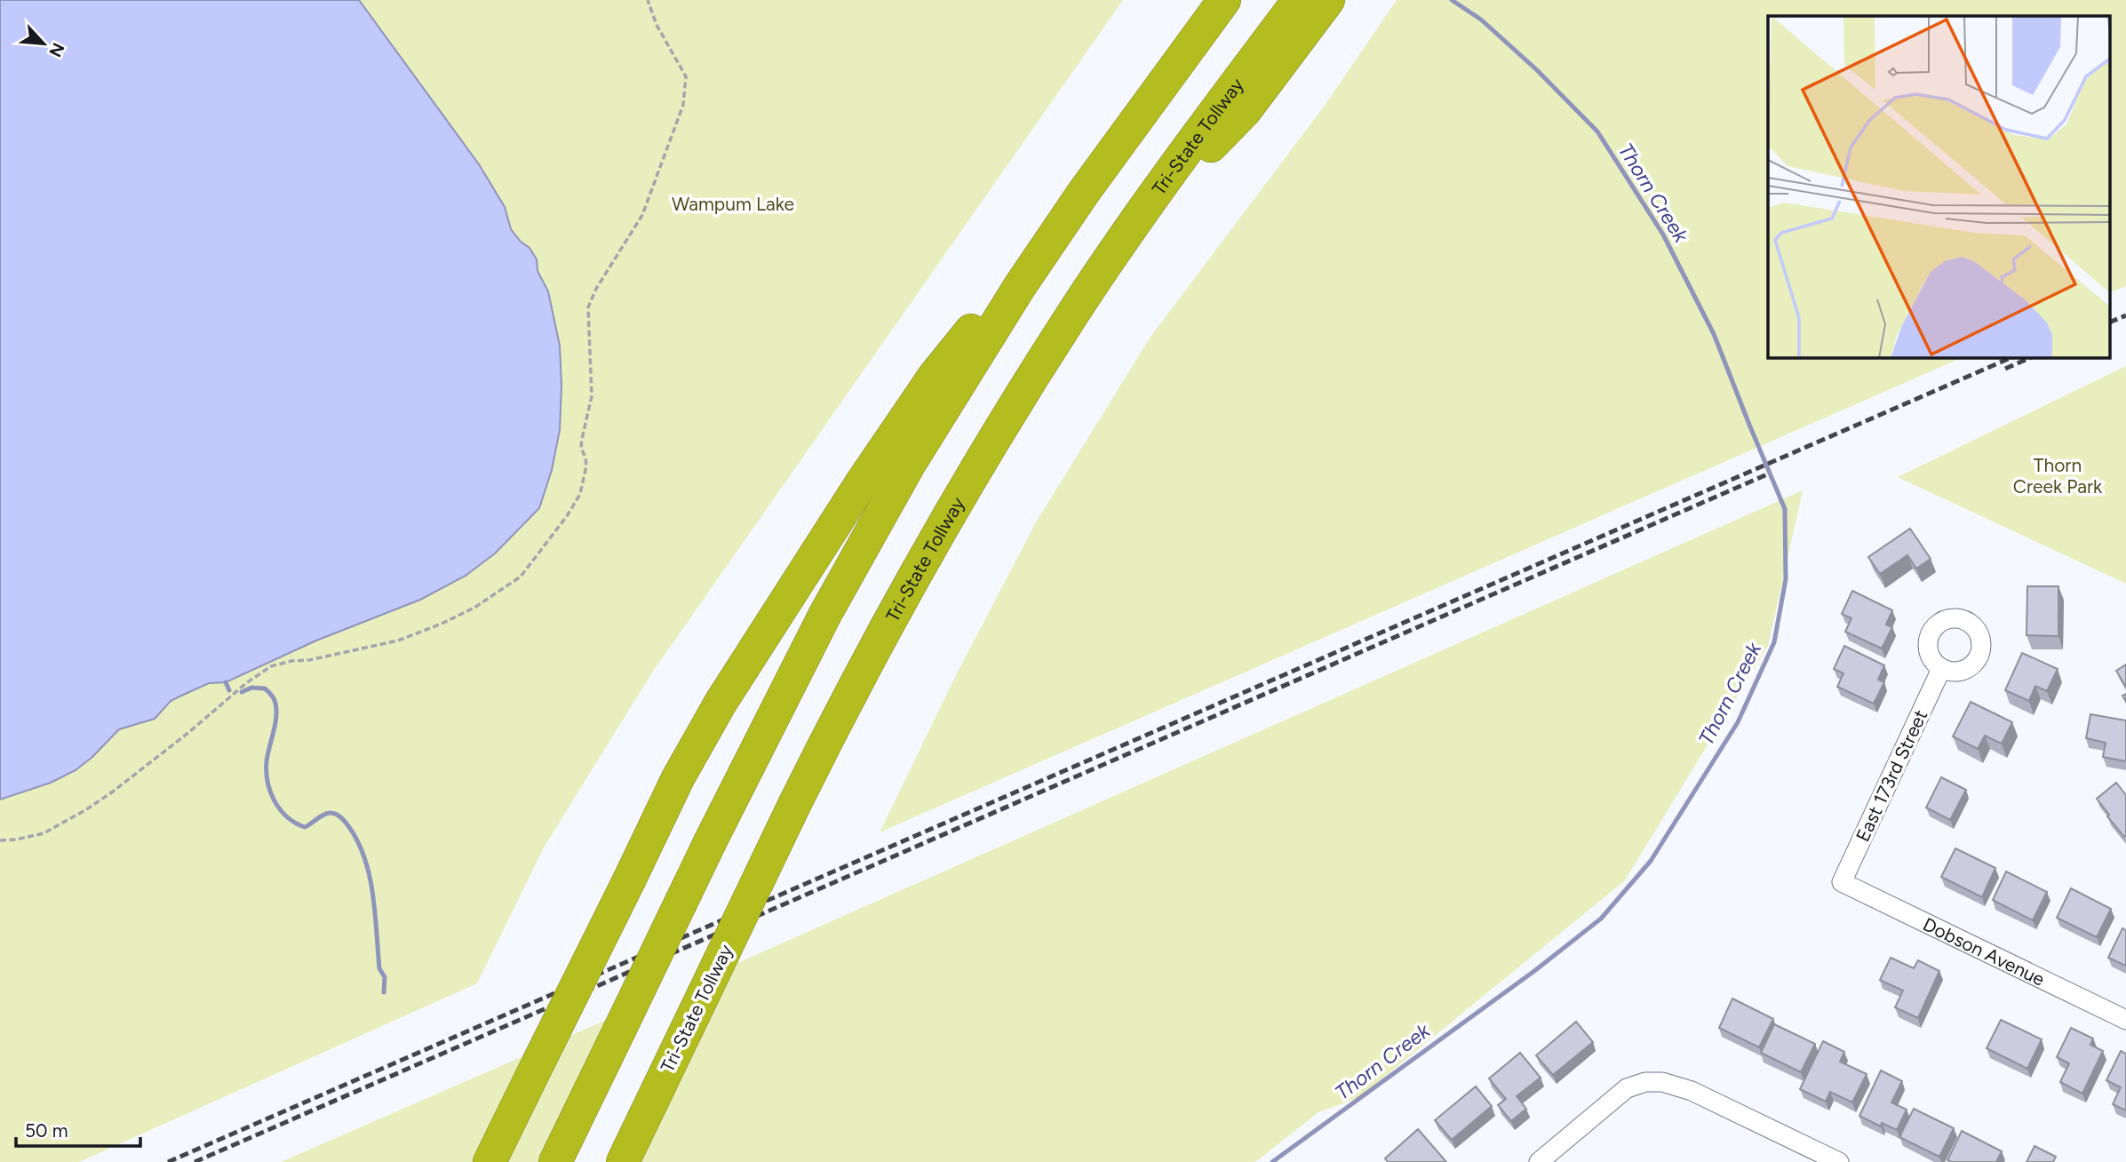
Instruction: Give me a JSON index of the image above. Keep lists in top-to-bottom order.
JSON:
{
  "streets": {
    "highway": ["Tri-State Tollway"],
    "street": ["East 173rd Street", "Dobson Avenue"]
  },
  "crossings": [
    ["East 173rd Street", "Dobson Avenue"]
  ],
  "water": ["Thorn Creek"],
  "parks": ["Wampum Lake", "Thorn Creek Park"],
  "scale_bar": "50 m",
  "north": "bottom right"
}
